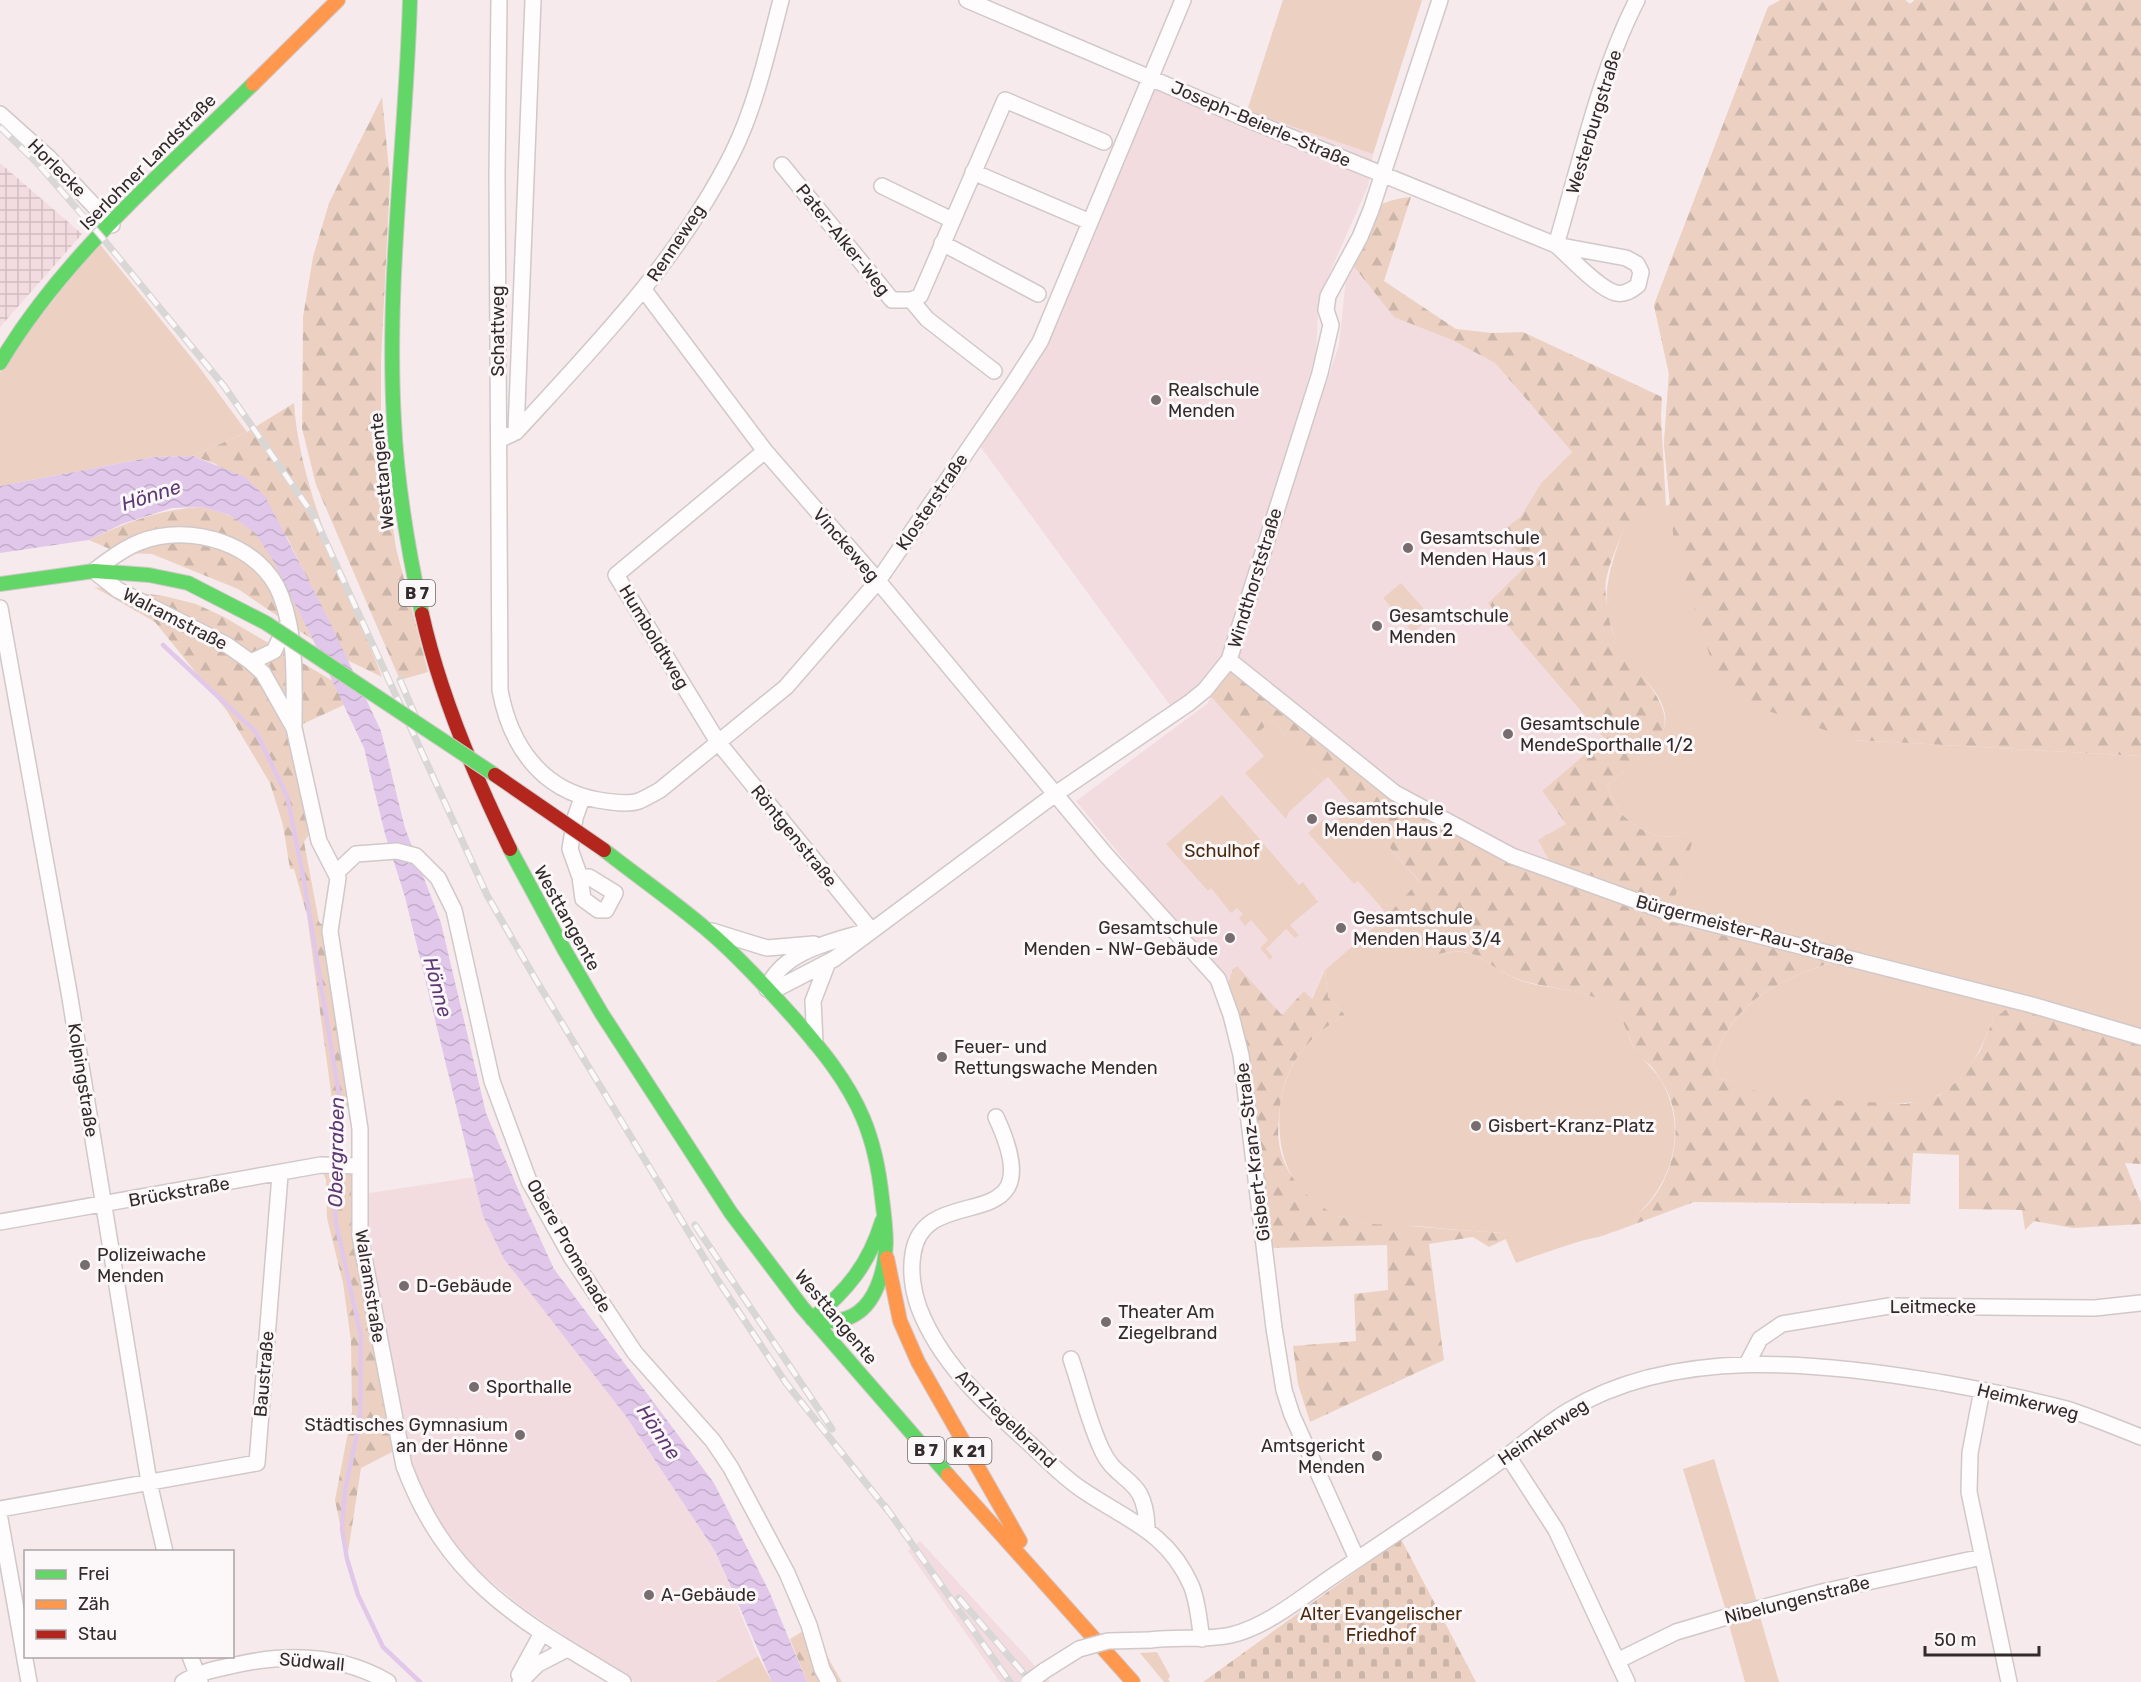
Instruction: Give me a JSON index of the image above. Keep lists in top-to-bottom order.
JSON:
{
  "streets": {
    "main road": [
      "Iserlohner Landstraße",
      "Westtangente",
      "B 7",
      "K 21"
    ],
    "street": [
      "Westerburgstraße",
      "Joseph-Beierle-Straße",
      "Horlecke",
      "Pater-Alker-Weg",
      "Renneweg",
      "Schattweg",
      "Klosterstraße",
      "Vinckeweg",
      "Windthorststraße",
      "Walramstraße",
      "Humboldtweg",
      "Röntgenstraße",
      "Bürgermeister-Rau-Straße",
      "Kolpingstraße",
      "Gisbert-Kranz-Straße",
      "Brückstraße",
      "Obere Promenade",
      "Leitmecke",
      "Baustraße",
      "Heimkerweg",
      "Am Ziegelbrand",
      "Nibelungenstraße",
      "Südwall"
    ]
  },
  "crossings": [
    ["Westerburgstraße", "Joseph-Beierle-Straße"],
    ["Joseph-Beierle-Straße", "Klosterstraße"],
    ["Joseph-Beierle-Straße", "Windthorststraße"],
    ["Iserlohner Landstraße", "Horlecke"],
    ["Renneweg", "Schattweg"],
    ["Renneweg", "Vinckeweg"],
    ["Schattweg", "Klosterstraße"],
    ["Westtangente", "K 21"],
    ["Klosterstraße", "Vinckeweg"],
    ["Klosterstraße", "Humboldtweg"],
    ["Klosterstraße", "Röntgenstraße"],
    ["Vinckeweg", "Windthorststraße"],
    ["Vinckeweg", "Humboldtweg"],
    ["Vinckeweg", "Gisbert-Kranz-Straße"],
    ["Windthorststraße", "Röntgenstraße"],
    ["Windthorststraße", "Bürgermeister-Rau-Straße"],
    ["Windthorststraße", "Gisbert-Kranz-Straße"],
    ["Windthorststraße", "K 21"],
    ["Walramstraße", "Brückstraße"],
    ["Walramstraße", "Obere Promenade"],
    ["Walramstraße", "K 21"],
    ["Humboldtweg", "Röntgenstraße"],
    ["Kolpingstraße", "Brückstraße"],
    ["Kolpingstraße", "Baustraße"],
    ["Gisbert-Kranz-Straße", "Heimkerweg"],
    ["Brückstraße", "Baustraße"],
    ["Leitmecke", "Heimkerweg"],
    ["Heimkerweg", "Am Ziegelbrand"]
  ],
  "water": ["Hönne", "Obergraben"],
  "parks": ["Schulhof", "Alter Evangelischer Friedhof"],
  "places": [
    "Realschule Menden",
    "Gesamtschule Menden Haus 1",
    "Gesamtschule Menden",
    "Gesamtschule MendeSporthalle 1/2",
    "Gesamtschule Menden Haus 2",
    "Gesamtschule Menden Haus 3/4",
    "Gesamtschule Menden - NW-Gebäude",
    "Feuer- und Rettungswache Menden",
    "Gisbert-Kranz-Platz",
    "Polizeiwache Menden",
    "D-Gebäude",
    "Theater Am Ziegelbrand",
    "Sporthalle",
    "Städtisches Gymnasium an der Hönne",
    "Amtsgericht Menden",
    "A-Gebäude"
  ],
  "legend": ["Frei", "Zäh", "Stau"],
  "scale_bar": "50 m"
}
